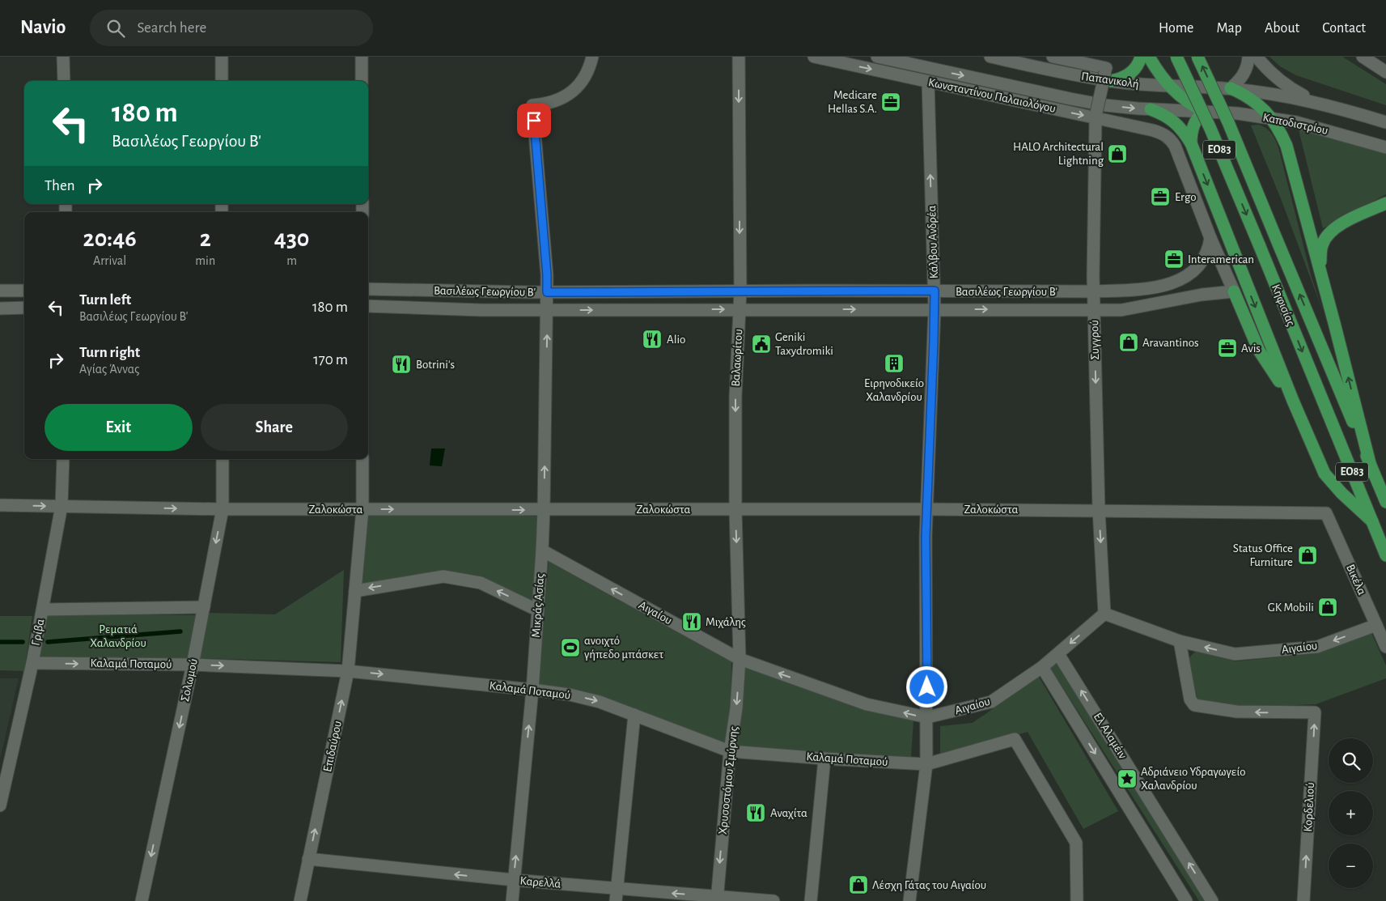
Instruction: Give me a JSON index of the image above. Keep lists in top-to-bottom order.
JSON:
{
  "streets": {
    "main road": ["ΕΟ83", "Κηφισίας"],
    "street": [
      "Παπανικολή",
      "Κωνσταντίνου Παλαιολόγου",
      "Καποδιστρίου",
      "Κάλβου Ανδρέα",
      "Βασιλέως Γεωργίου Β'",
      "Συγγρού",
      "Βαλαωρίτου",
      "Ζαλοκώστα",
      "Βικέλα",
      "Μικράς Ασίας",
      "Αιγαίου",
      "Γρίβα",
      "Καλαμά Ποταμού",
      "Σολωμού",
      "Ελ Αλαμέιν",
      "Επιδαύρου",
      "Χρυσοστόμου Σμύρνης",
      "Κορδελιού",
      "Καρελλά"
    ]
  },
  "crossings": [
    ["Παπανικολή", "Καποδιστρίου"],
    ["Παπανικολή", "Συγγρού"],
    ["Κωνσταντίνου Παλαιολόγου", "Καποδιστρίου"],
    ["Κωνσταντίνου Παλαιολόγου", "Κάλβου Ανδρέα"],
    ["Κωνσταντίνου Παλαιολόγου", "Βασιλέως Γεωργίου Β'"],
    ["Κωνσταντίνου Παλαιολόγου", "Συγγρού"],
    ["Κάλβου Ανδρέα", "Βασιλέως Γεωργίου Β'"],
    ["Κάλβου Ανδρέα", "Ζαλοκώστα"],
    ["Κάλβου Ανδρέα", "Αιγαίου"],
    ["Κάλβου Ανδρέα", "Καλαμά Ποταμού"],
    ["Βασιλέως Γεωργίου Β'", "Συγγρού"],
    ["Βασιλέως Γεωργίου Β'", "Βαλαωρίτου"],
    ["Βασιλέως Γεωργίου Β'", "Μικράς Ασίας"],
    ["Συγγρού", "Ζαλοκώστα"],
    ["Συγγρού", "Αιγαίου"],
    ["Βαλαωρίτου", "Ζαλοκώστα"],
    ["Βαλαωρίτου", "Αιγαίου"],
    ["Βαλαωρίτου", "Χρυσοστόμου Σμύρνης"],
    ["Ζαλοκώστα", "Βικέλα"],
    ["Ζαλοκώστα", "Μικράς Ασίας"],
    ["Ζαλοκώστα", "Γρίβα"],
    ["Ζαλοκώστα", "Σολωμού"],
    ["Ζαλοκώστα", "Επιδαύρου"],
    ["Βικέλα", "Αιγαίου"],
    ["Μικράς Ασίας", "Αιγαίου"],
    ["Μικράς Ασίας", "Καλαμά Ποταμού"],
    ["Μικράς Ασίας", "Καρελλά"],
    ["Αιγαίου", "Ελ Αλαμέιν"],
    ["Αιγαίου", "Χρυσοστόμου Σμύρνης"],
    ["Αιγαίου", "Κορδελιού"],
    ["Γρίβα", "Καλαμά Ποταμού"],
    ["Καλαμά Ποταμού", "Σολωμού"],
    ["Καλαμά Ποταμού", "Επιδαύρου"],
    ["Καλαμά Ποταμού", "Χρυσοστόμου Σμύρνης"],
    ["Επιδαύρου", "Καρελλά"],
    ["Χρυσοστόμου Σμύρνης", "Καρελλά"]
  ],
  "one_way": [
    "Κωνσταντίνου Παλαιολόγου",
    "Συγγρού",
    "Βαλαωρίτου",
    "Αιγαίου",
    "Σολωμού",
    "Επιδαύρου",
    "Καρελλά"
  ],
  "parks": ["Ρεματιά Χαλανδρίου"],
  "places": {
    "office": [
      "Medicare Hellas S.A.",
      "Ergo",
      "Interamerican",
      "Avis"
    ],
    "shop": [
      "HALO Architectural Lightning",
      "Aravantinos",
      "Status Office Furniture",
      "GK Mobili",
      "Λέσχη Γάτας του Αιγαίου"
    ],
    "restaurant": [
      "Alio",
      "Botrini's",
      "Μιχάλης",
      "Αναχίτα"
    ],
    "public building": ["Geniki Taxydromiki"],
    "building": ["Ειρηνοδικείο Χαλανδρίου"],
    "sports": ["ανοιχτό γήπεδο μπάσκετ"],
    "place": ["Αδριάνειο Υδραγωγείο Χαλανδρίου"]
  },
  "page": {
    "header": "Navio",
    "search": "Search here",
    "nav": [
      "Home",
      "Map",
      "About",
      "Contact"
    ],
    "turn": ["180 m", "Βασιλέως Γεωργίου Β'"],
    "then": "Then",
    "eta": [
      "20:46",
      "Arrival",
      "2",
      "min",
      "430",
      "m"
    ],
    "list": [
      {
        "name": "Turn left",
        "note": "Βασιλέως Γεωργίου Β'",
        "value": "180 m"
      },
      {
        "name": "Turn right",
        "note": "Αγίας Άννας",
        "value": "170 m"
      }
    ],
    "buttons": ["Exit", "Share"],
    "map_buttons": ["+", "−"]
  }
}
